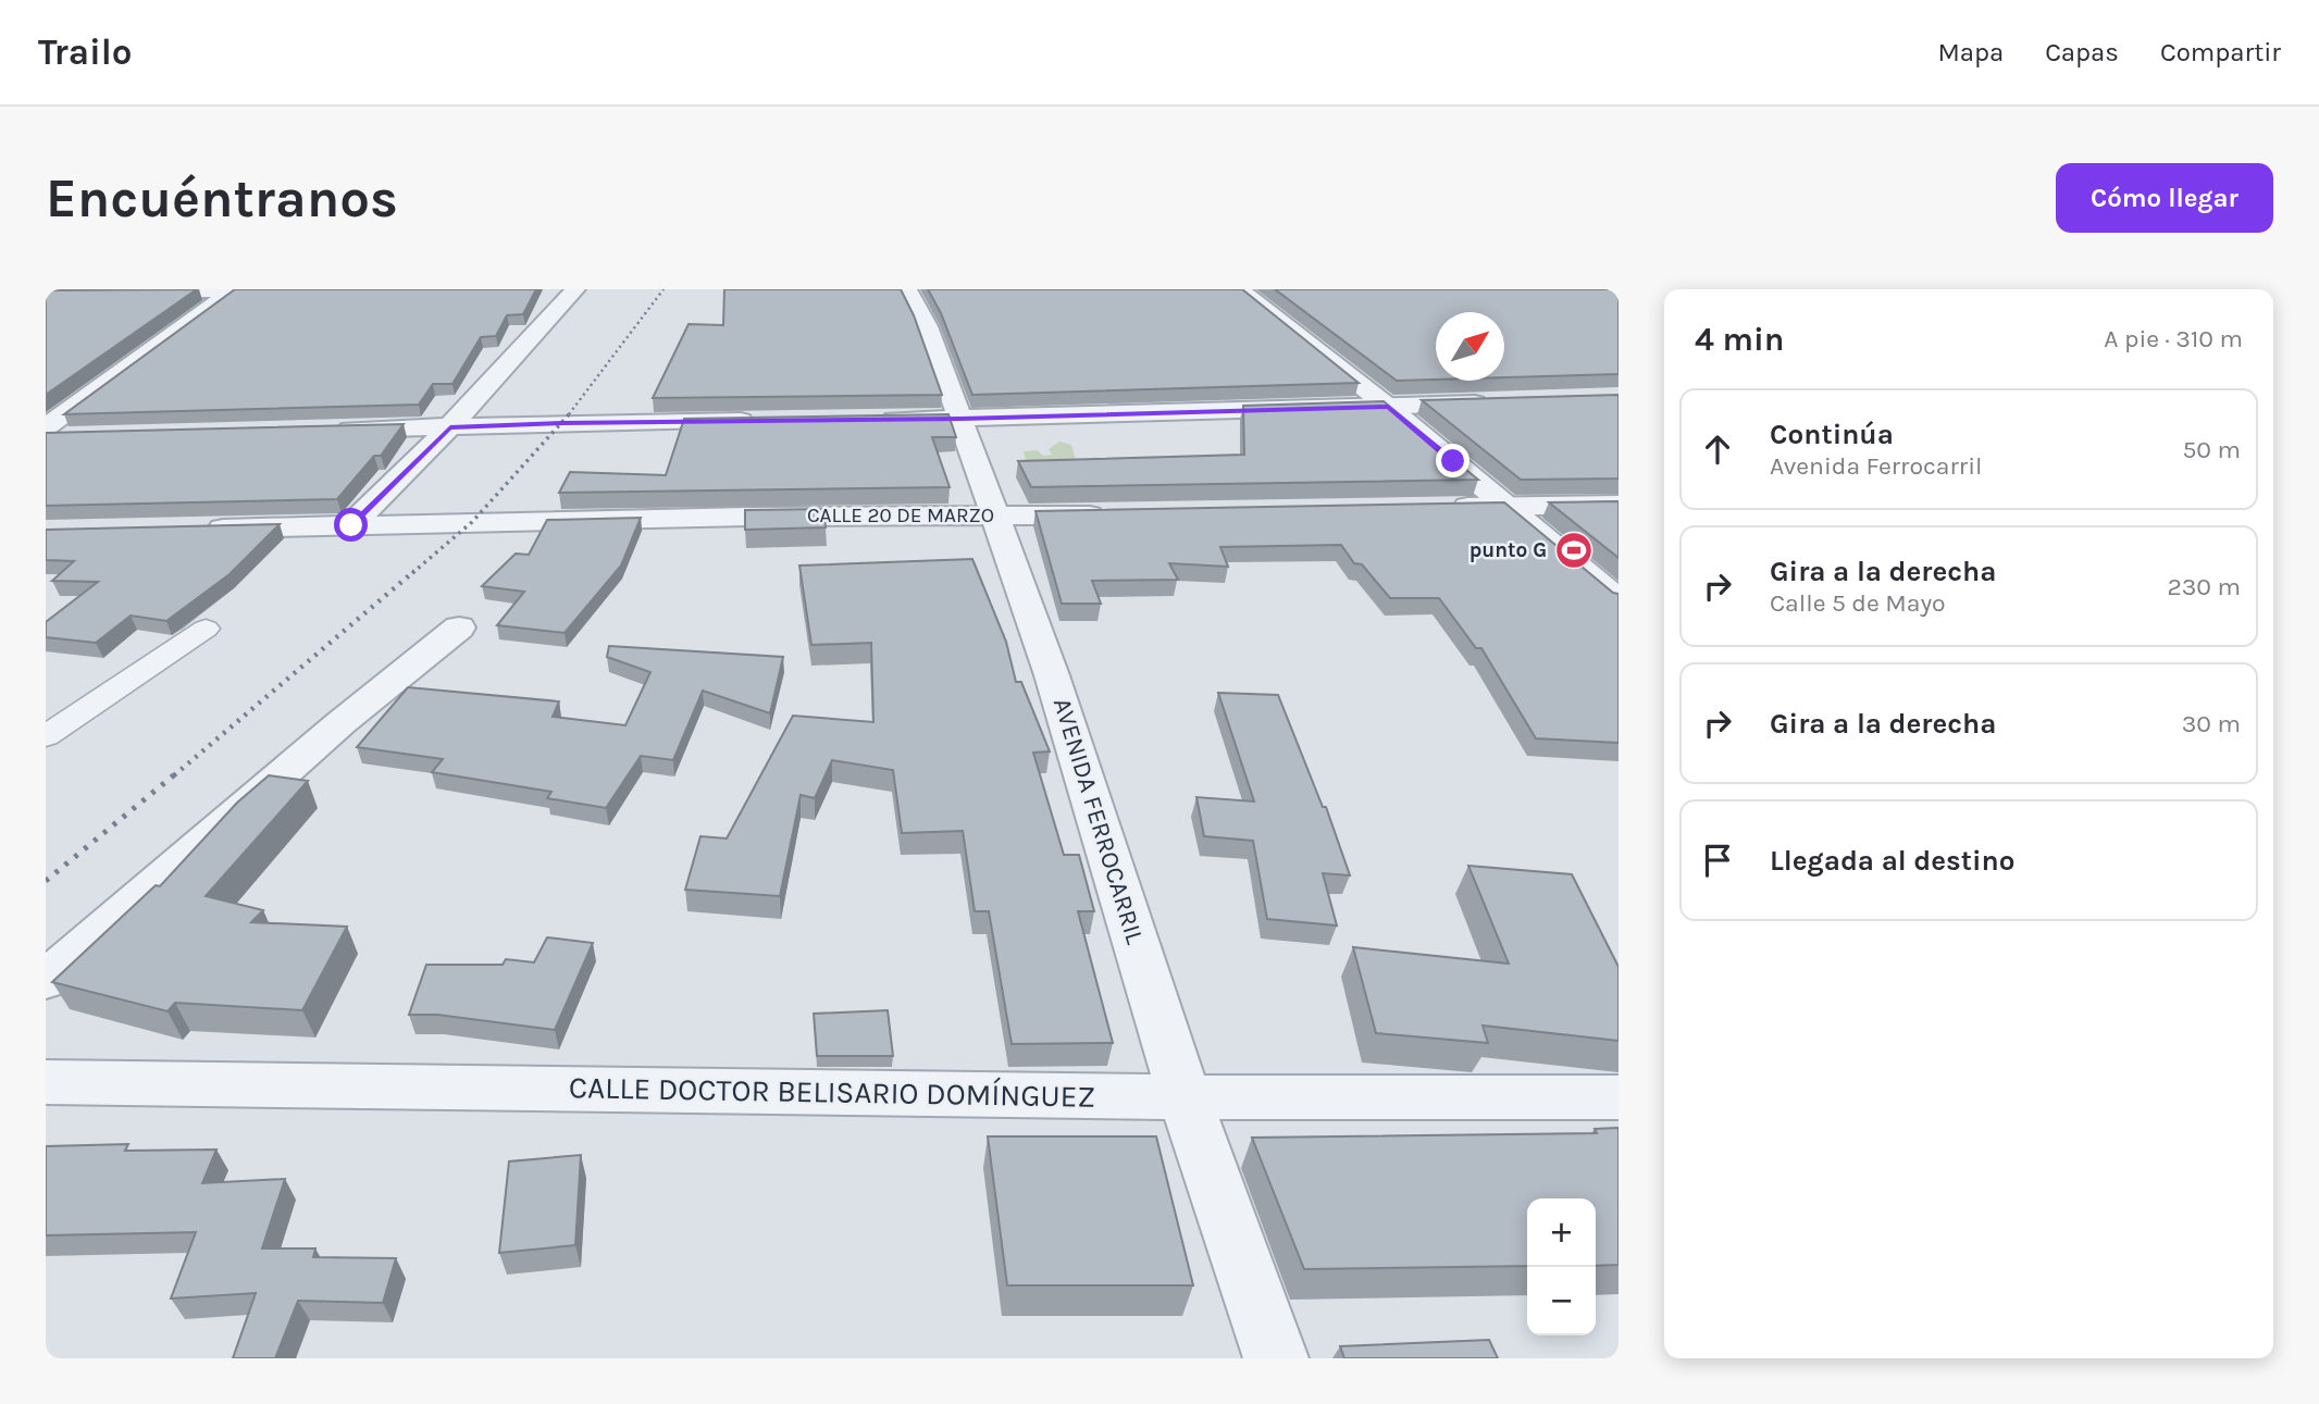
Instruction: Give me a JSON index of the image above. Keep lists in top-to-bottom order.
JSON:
{
  "streets": {
    "street": ["CALLE 20 DE MARZO", "AVENIDA FERROCARRIL", "CALLE DOCTOR BELISARIO DOMÍNGUEZ"]
  },
  "crossings": [
    ["CALLE 20 DE MARZO", "AVENIDA FERROCARRIL"],
    ["AVENIDA FERROCARRIL", "CALLE DOCTOR BELISARIO DOMÍNGUEZ"]
  ],
  "places": {
    "sports": ["punto G"]
  },
  "north": "top right",
  "page": {
    "header": "Trailo",
    "nav": ["Mapa", "Capas", "Compartir"],
    "buttons": "Cómo llegar",
    "title": "Encuéntranos",
    "heading": ["4 min", "A pie · 310 m"],
    "list": [
      ["Continúa", "Avenida Ferrocarril", "50 m"],
      ["Gira a la derecha", "Calle 5 de Mayo", "230 m"],
      ["Gira a la derecha", "30 m"],
      "Llegada al destino"
    ],
    "map_buttons": ["+", "−"]
  }
}
